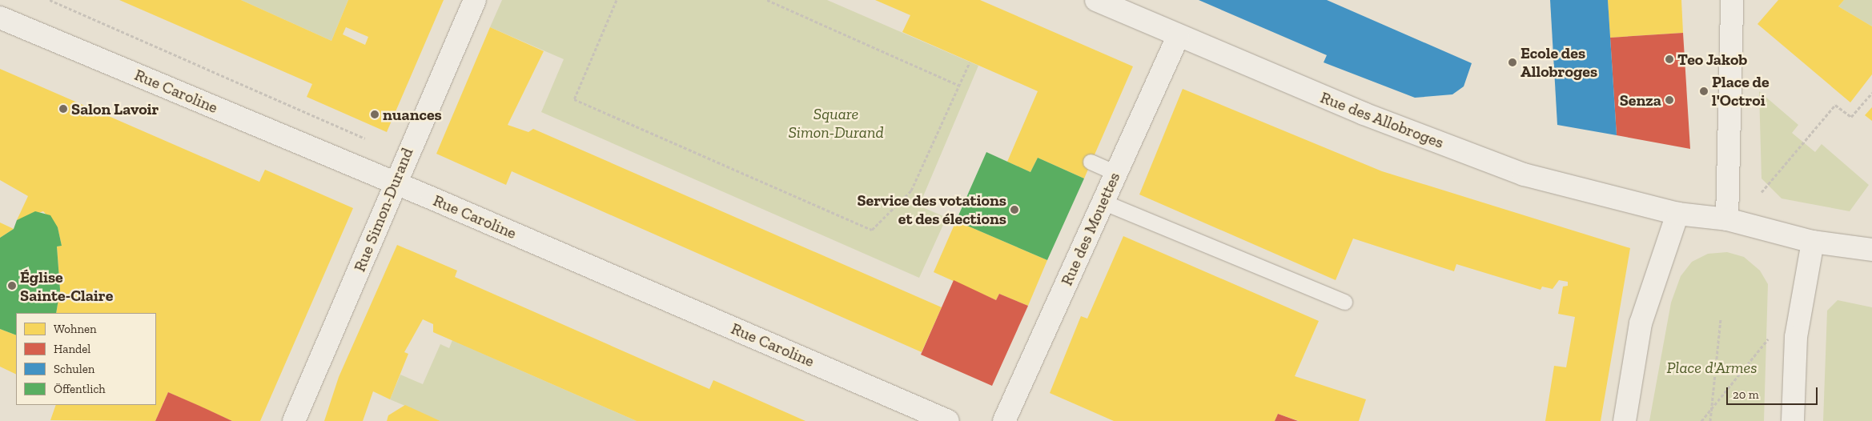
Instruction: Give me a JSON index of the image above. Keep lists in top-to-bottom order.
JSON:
{
  "streets": {
    "street": [
      "Rue Caroline",
      "Rue des Allobroges",
      "Rue Simon-Durand",
      "Rue des Mouettes"
    ]
  },
  "crossings": [
    ["Rue Caroline", "Rue Simon-Durand"],
    ["Rue des Allobroges", "Rue des Mouettes"]
  ],
  "parks": ["Square Simon-Durand", "Place d'Armes"],
  "places": [
    "Teo Jakob",
    "Ecole des Allobroges",
    "Place de l'Octroi",
    "Senza",
    "Salon Lavoir",
    "nuances",
    "Service des votations et des élections",
    "Église Sainte-Claire"
  ],
  "legend": [
    "Wohnen",
    "Handel",
    "Schulen",
    "Öffentlich"
  ],
  "scale_bar": "20 m"
}
